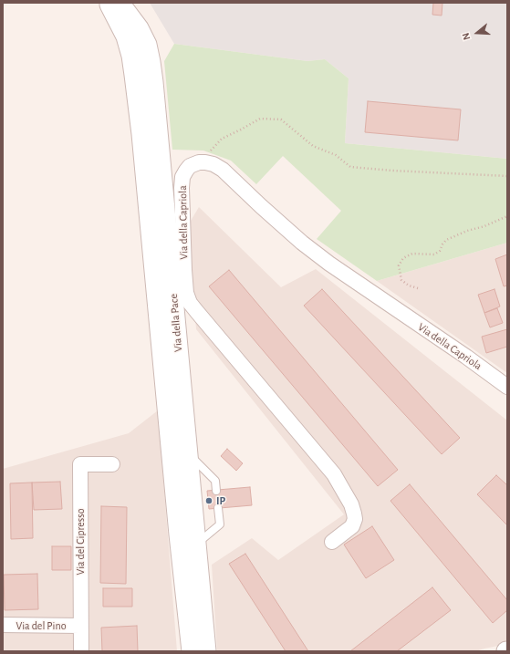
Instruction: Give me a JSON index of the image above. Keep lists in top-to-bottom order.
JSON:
{
  "streets": {
    "street": [
      "Via della Capriola",
      "Via della Pace",
      "Via del Cipresso",
      "Via del Pino"
    ]
  },
  "crossings": [
    ["Via del Cipresso", "Via del Pino"]
  ],
  "places": ["IP"],
  "north": "left"
}
